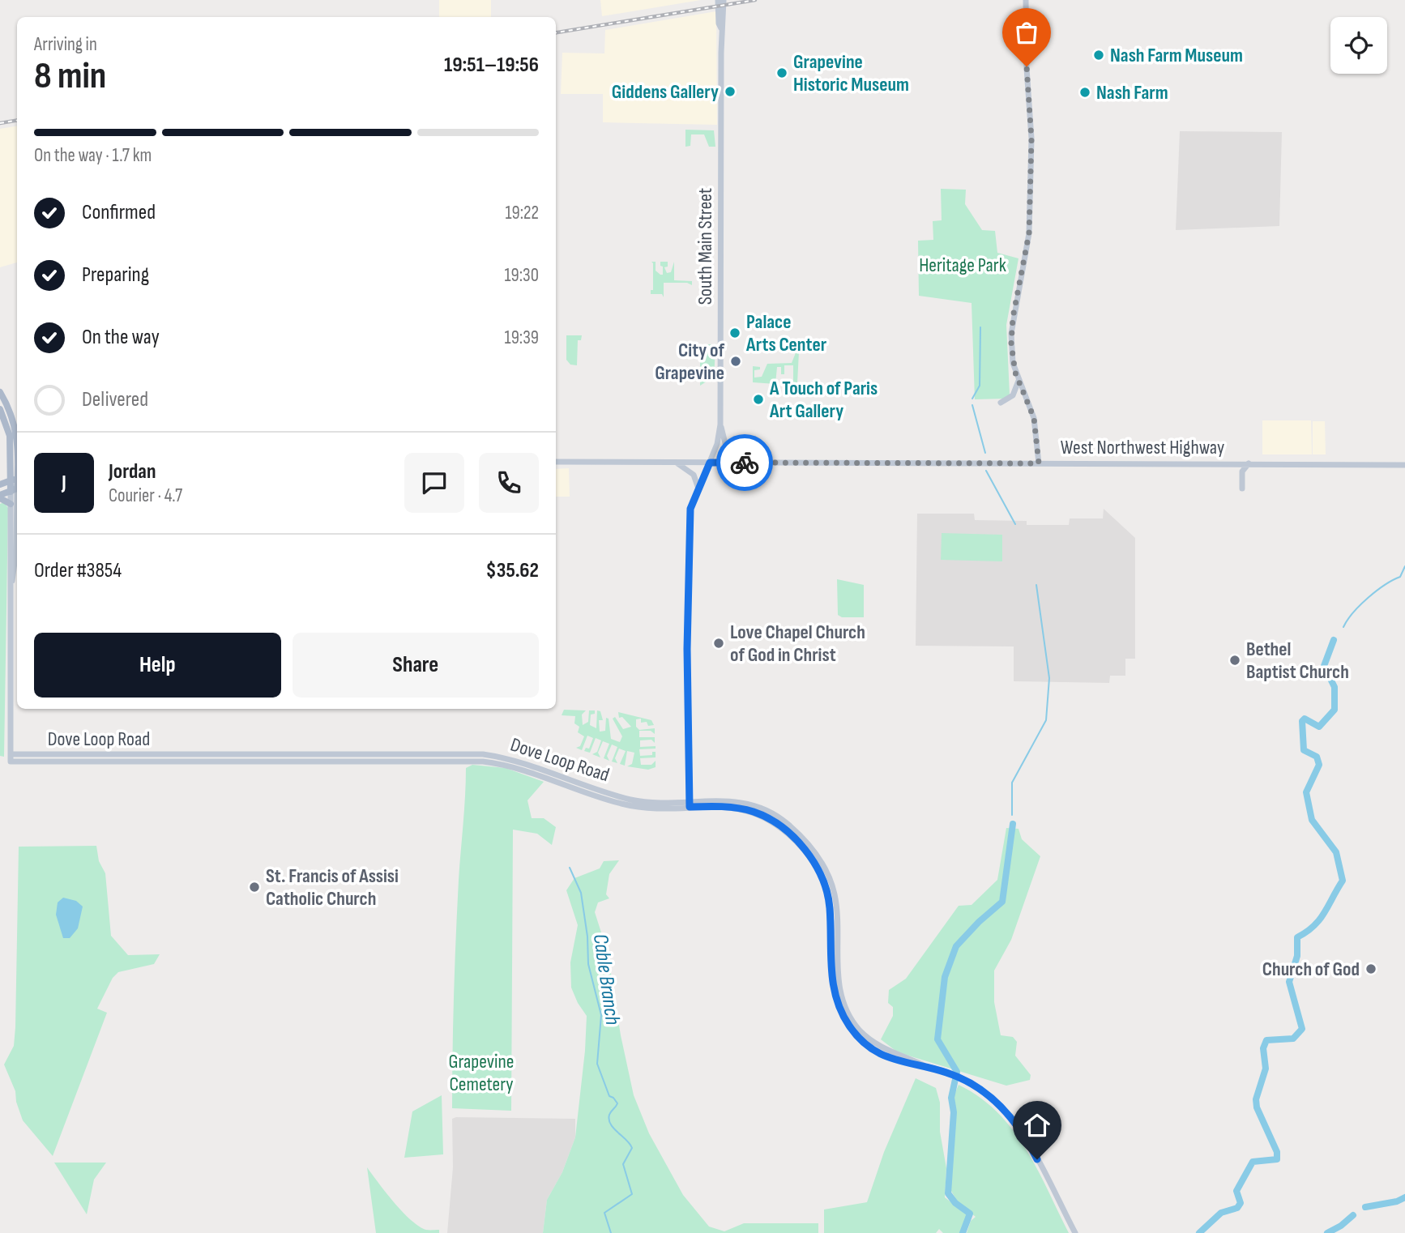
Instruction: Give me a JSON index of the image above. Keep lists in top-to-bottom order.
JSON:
{
  "streets": {
    "main road": ["South Main Street", "West Northwest Highway", "Dove Loop Road"]
  },
  "crossings": [
    ["South Main Street", "West Northwest Highway"],
    ["South Main Street", "Dove Loop Road"]
  ],
  "water": ["Cable Branch"],
  "parks": ["Heritage Park", "Grapevine Cemetery"],
  "places": [
    "Nash Farm Museum",
    "Grapevine Historic Museum",
    "Giddens Gallery",
    "Nash Farm",
    "Palace Arts Center",
    "City of Grapevine",
    "A Touch of Paris Art Gallery",
    "Love Chapel Church of God in Christ",
    "Bethel Baptist Church",
    "St. Francis of Assisi Catholic Church",
    "Church of God"
  ],
  "page": {
    "heading": ["8 min", "Arriving in", "19:51–19:56"],
    "panel": [
      "Jordan",
      "Courier · 4.7",
      "Order #3854",
      "$35.62"
    ],
    "bar": "On the way · 1.7 km",
    "list": [
      ["Confirmed", "19:22"],
      ["Preparing", "19:30"],
      ["On the way", "19:39"],
      "Delivered"
    ],
    "round": "J",
    "buttons": ["Help", "Share"]
  }
}
